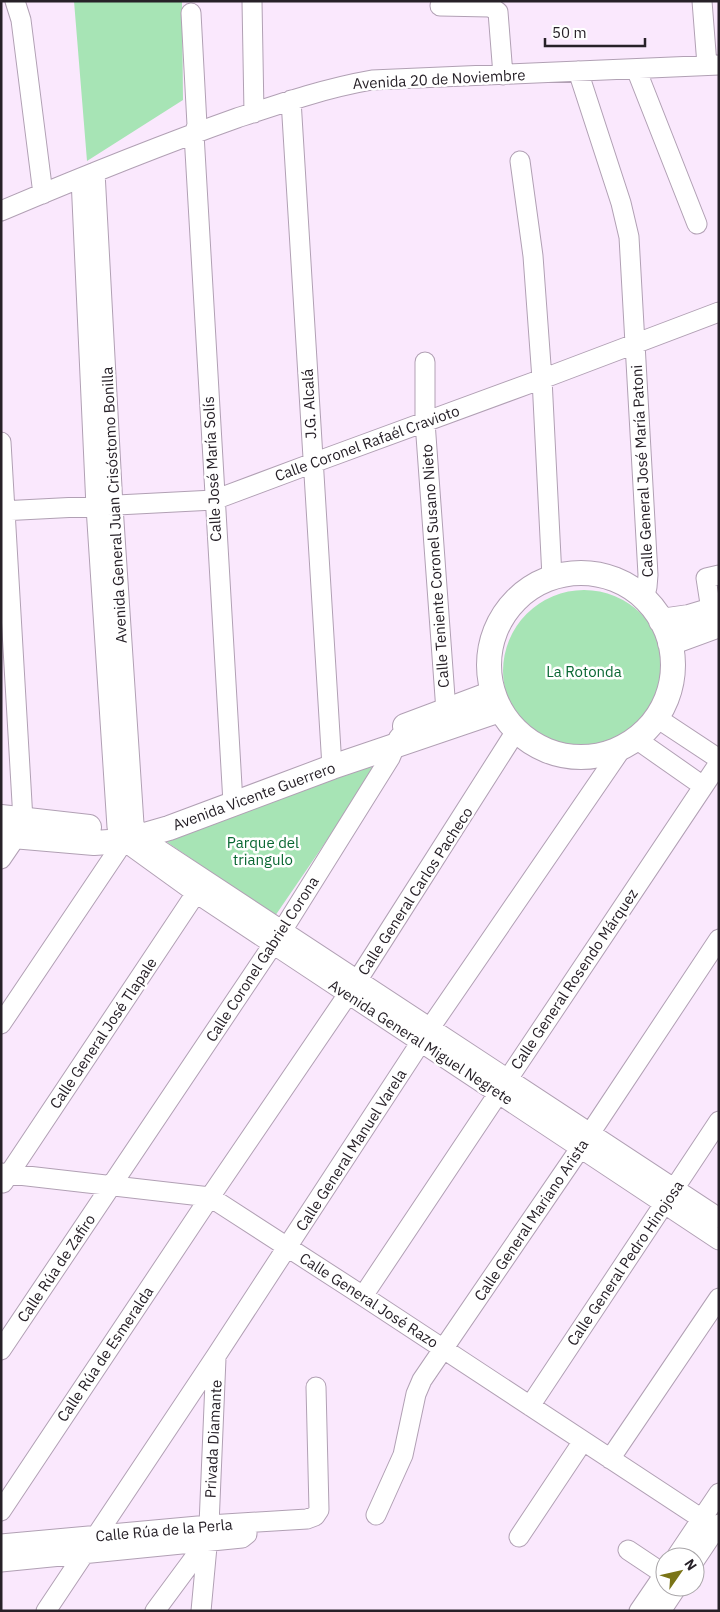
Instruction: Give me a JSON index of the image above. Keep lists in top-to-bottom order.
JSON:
{
  "streets": {
    "main road": ["Avenida Vicente Guerrero"],
    "street": [
      "Avenida 20 de Noviembre",
      "J.G. Alcalá",
      "Calle Coronel Rafaél Cravioto",
      "Calle José María Solís",
      "Calle General José María Patoni",
      "Avenida General Juan Crisóstomo Bonilla",
      "Calle Teniente Coronel Susano Nieto",
      "Calle General Carlos Pacheco",
      "Calle Coronel Gabriel Corona",
      "Calle General Rosendo Márquez",
      "Calle General José Tlapale",
      "Avenida General Miguel Negrete",
      "Calle General Manuel Varela",
      "Calle General Mariano Arista",
      "Calle General Pedro Hinojosa",
      "Calle Rúa de Zafiro",
      "Calle General José Razo",
      "Calle Rúa de Esmeralda",
      "Privada Diamante",
      "Calle Rúa de la Perla"
    ]
  },
  "crossings": [
    ["Avenida 20 de Noviembre", "J.G. Alcalá"],
    ["Avenida 20 de Noviembre", "Calle José María Solís"],
    ["Avenida 20 de Noviembre", "Calle General José María Patoni"],
    ["Avenida 20 de Noviembre", "Avenida General Juan Crisóstomo Bonilla"],
    ["J.G. Alcalá", "Calle Coronel Rafaél Cravioto"],
    ["J.G. Alcalá", "Avenida Vicente Guerrero"],
    ["Calle Coronel Rafaél Cravioto", "Calle José María Solís"],
    ["Calle Coronel Rafaél Cravioto", "Calle General José María Patoni"],
    ["Calle Coronel Rafaél Cravioto", "Avenida General Juan Crisóstomo Bonilla"],
    ["Calle Coronel Rafaél Cravioto", "Calle Teniente Coronel Susano Nieto"],
    ["Calle José María Solís", "Avenida Vicente Guerrero"],
    ["Avenida General Juan Crisóstomo Bonilla", "Avenida Vicente Guerrero"],
    ["Avenida General Juan Crisóstomo Bonilla", "Avenida General Miguel Negrete"],
    ["Calle Teniente Coronel Susano Nieto", "Avenida Vicente Guerrero"],
    ["Avenida Vicente Guerrero", "Calle Coronel Gabriel Corona"],
    ["Avenida Vicente Guerrero", "Avenida General Miguel Negrete"],
    ["Calle General Carlos Pacheco", "Avenida General Miguel Negrete"],
    ["Calle General Carlos Pacheco", "Calle General José Razo"],
    ["Calle General Carlos Pacheco", "Calle Rúa de Esmeralda"],
    ["Calle Coronel Gabriel Corona", "Avenida General Miguel Negrete"],
    ["Calle Coronel Gabriel Corona", "Calle Rúa de Zafiro"],
    ["Calle Coronel Gabriel Corona", "Calle General José Razo"],
    ["Calle General Rosendo Márquez", "Avenida General Miguel Negrete"],
    ["Calle General Rosendo Márquez", "Calle General José Razo"],
    ["Calle General José Tlapale", "Avenida General Miguel Negrete"],
    ["Calle General José Tlapale", "Calle General José Razo"],
    ["Avenida General Miguel Negrete", "Calle General Manuel Varela"],
    ["Avenida General Miguel Negrete", "Calle General Mariano Arista"],
    ["Avenida General Miguel Negrete", "Calle General Pedro Hinojosa"],
    ["Calle General Manuel Varela", "Calle General José Razo"],
    ["Calle General Manuel Varela", "Privada Diamante"],
    ["Calle General Manuel Varela", "Calle Rúa de la Perla"],
    ["Calle General Mariano Arista", "Calle General José Razo"],
    ["Calle General Pedro Hinojosa", "Calle General José Razo"],
    ["Calle Rúa de Zafiro", "Calle General José Razo"],
    ["Calle General José Razo", "Calle Rúa de Esmeralda"],
    ["Privada Diamante", "Calle Rúa de la Perla"]
  ],
  "parks": ["La Rotonda", "Parque del triangulo"],
  "scale_bar": "50 m",
  "north": "top right"
}
